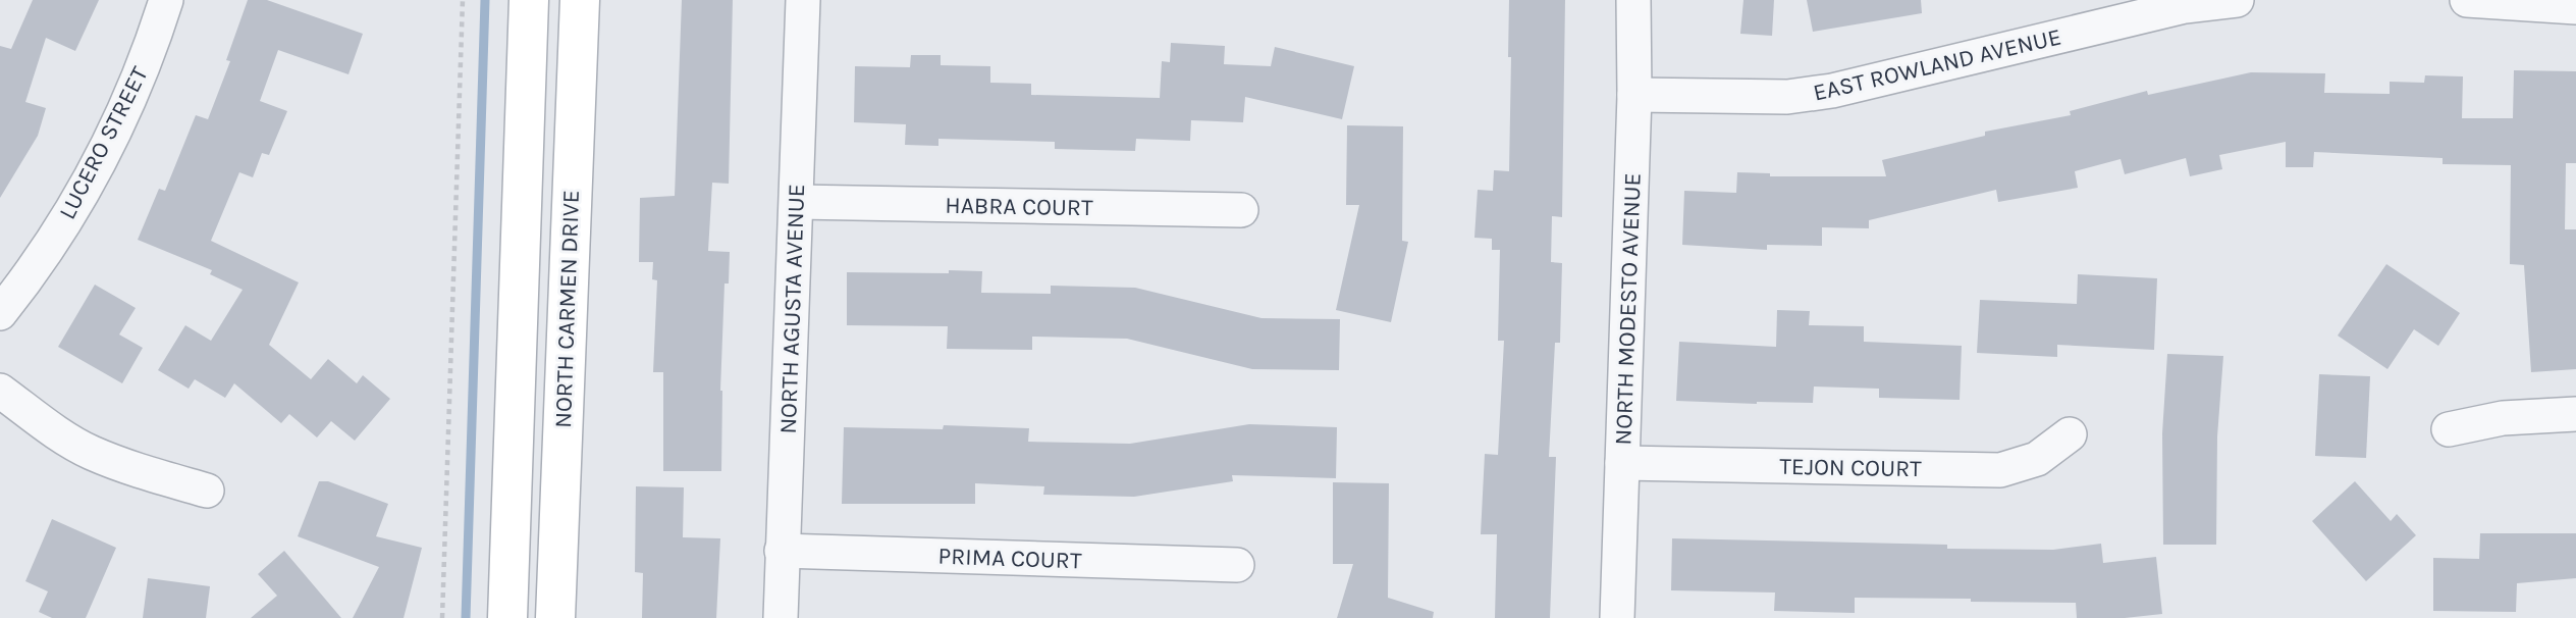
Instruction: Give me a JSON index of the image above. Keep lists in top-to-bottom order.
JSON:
{
  "streets": {
    "main road": ["NORTH CARMEN DRIVE"],
    "street": [
      "EAST ROWLAND AVENUE",
      "LUCERO STREET",
      "HABRA COURT",
      "NORTH AGUSTA AVENUE",
      "NORTH MODESTO AVENUE",
      "TEJON COURT",
      "PRIMA COURT"
    ]
  },
  "crossings": [
    ["EAST ROWLAND AVENUE", "NORTH MODESTO AVENUE"],
    ["HABRA COURT", "NORTH AGUSTA AVENUE"],
    ["NORTH AGUSTA AVENUE", "PRIMA COURT"],
    ["NORTH MODESTO AVENUE", "TEJON COURT"]
  ]
}
